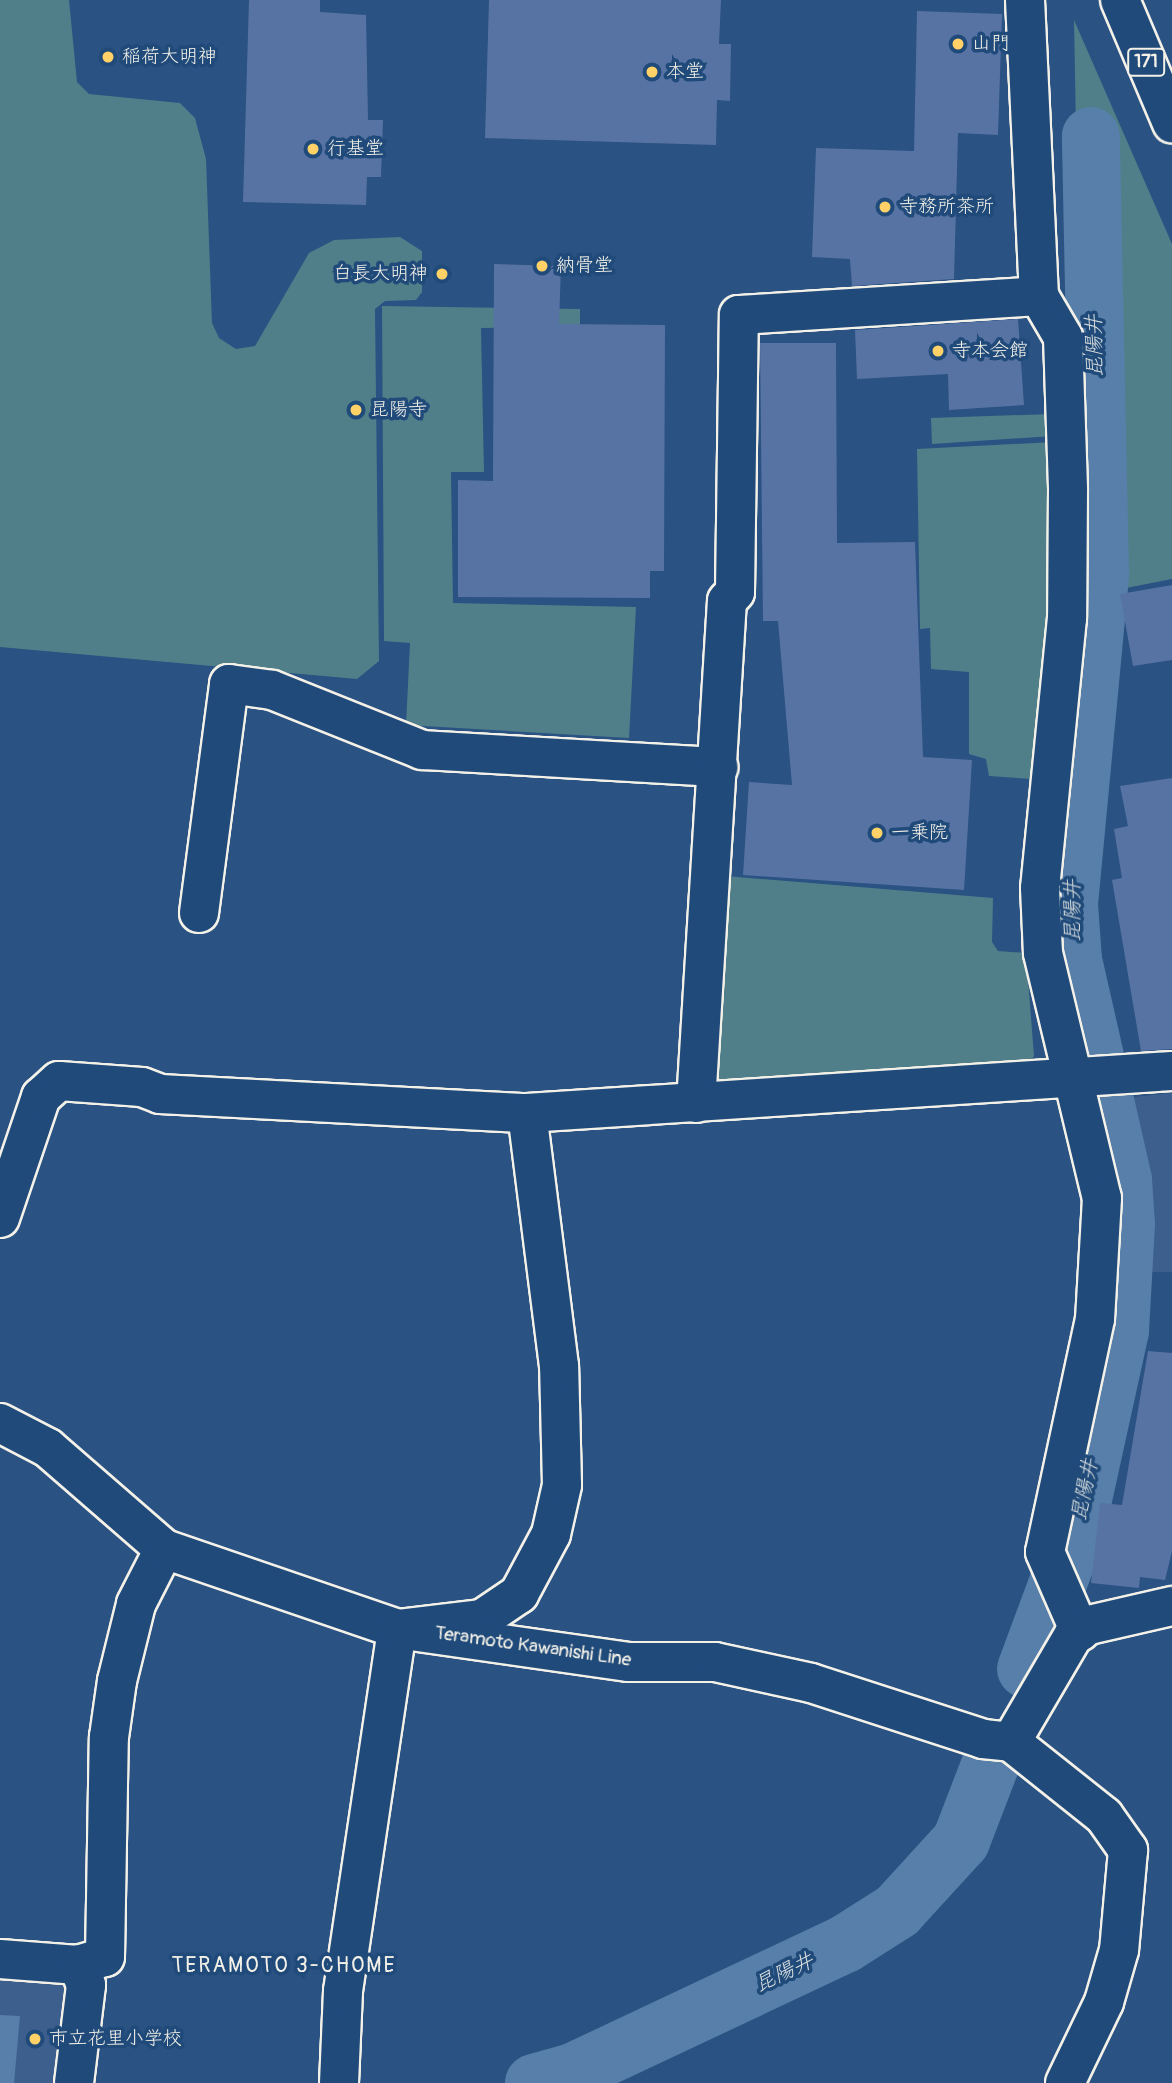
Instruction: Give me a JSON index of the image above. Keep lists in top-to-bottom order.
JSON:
{
  "streets": {
    "main road": ["171", "Teramoto Kawanishi Line"]
  },
  "districts": ["TERAMOTO 3-CHOME"],
  "water": ["昆陽井"],
  "places": [
    "山門",
    "稲荷大明神",
    "本堂",
    "行基堂",
    "寺務所茶所",
    "納骨堂",
    "白長大明神",
    "寺本会館",
    "昆陽寺",
    "一乗院",
    "市立花里小学校"
  ]
}
